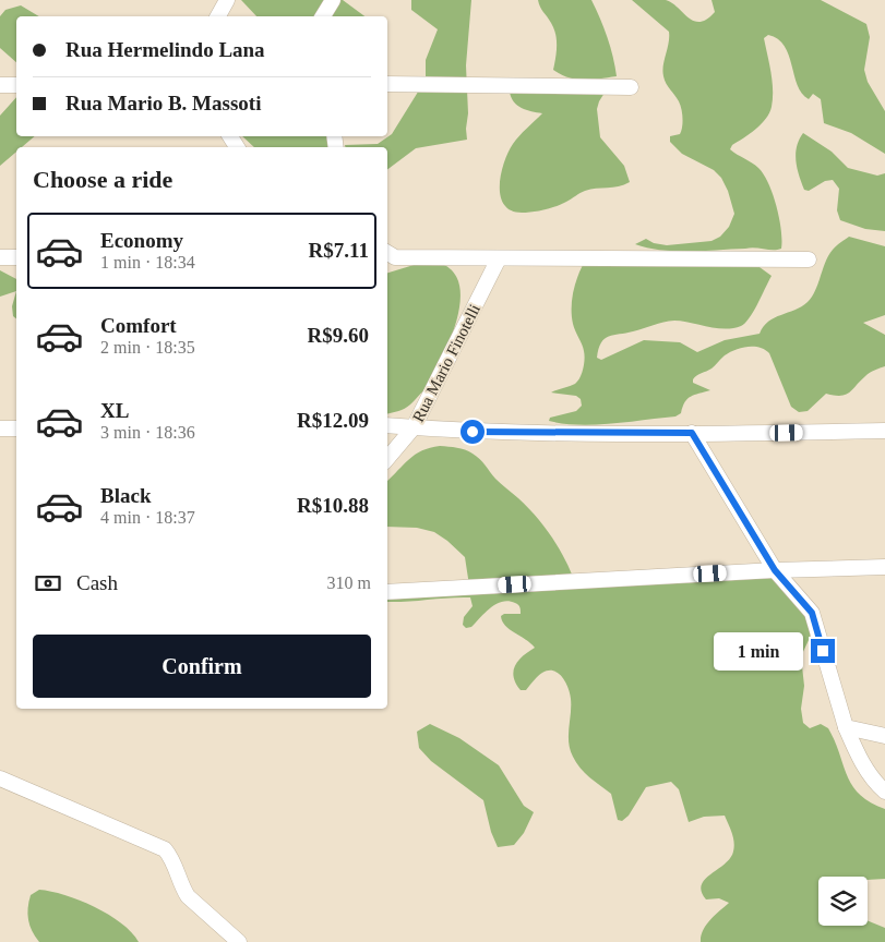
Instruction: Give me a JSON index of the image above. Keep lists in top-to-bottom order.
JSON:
{
  "streets": {
    "street": ["Rua Mario Finotelli"]
  },
  "page": {
    "banner": ["Rua Hermelindo Lana", "Rua Mario B. Massoti"],
    "heading": "Choose a ride",
    "list": [
      {
        "name": "Economy",
        "note": "1 min · 18:34",
        "value": "R$7.11"
      },
      {
        "name": "Comfort",
        "note": "2 min · 18:35",
        "value": "R$9.60"
      },
      {
        "name": "XL",
        "note": "3 min · 18:36",
        "value": "R$12.09"
      },
      {
        "name": "Black",
        "note": "4 min · 18:37",
        "value": "R$10.88"
      }
    ],
    "pay": ["Cash", "310 m"],
    "buttons": "Confirm",
    "bubble": "1 min"
  }
}
